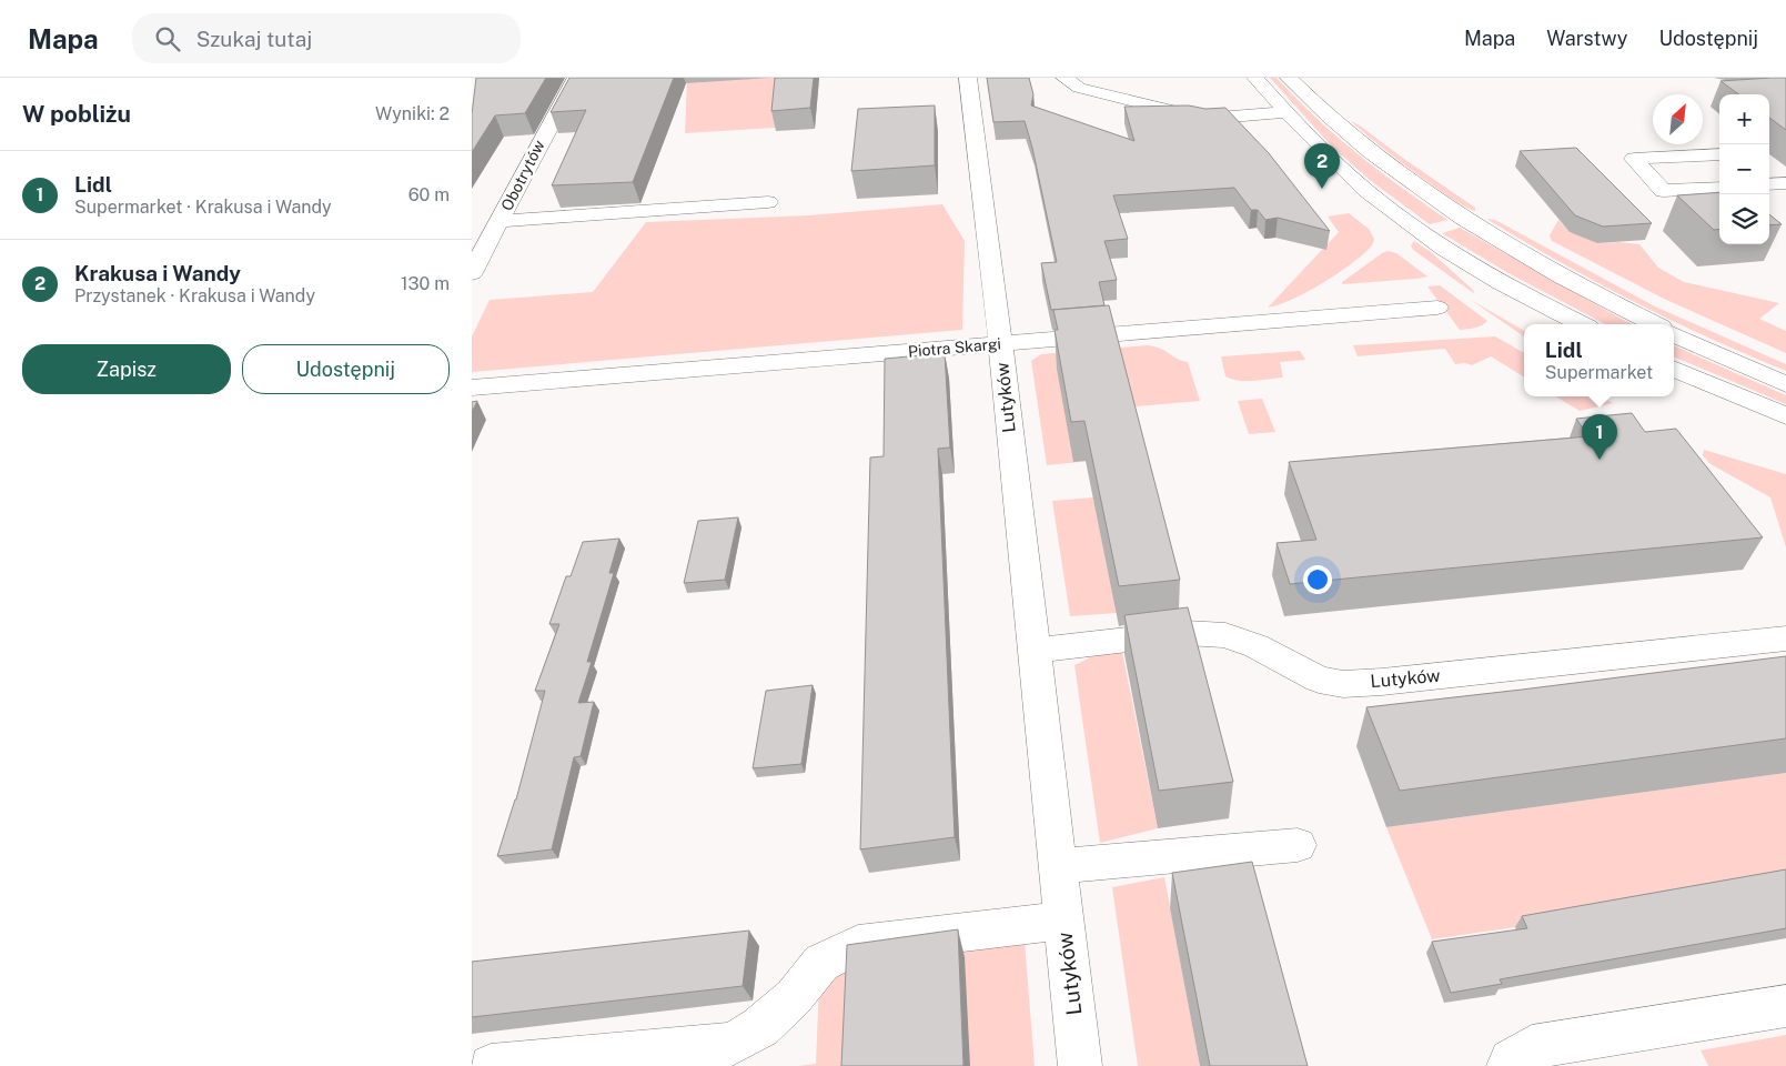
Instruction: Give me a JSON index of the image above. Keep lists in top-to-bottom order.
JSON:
{
  "streets": {
    "street": ["Obotrytów", "Piotra Skargi", "Lutyków"]
  },
  "crossings": [
    ["Piotra Skargi", "Lutyków"]
  ],
  "north": "top right",
  "page": {
    "header": "Mapa",
    "search": "Szukaj tutaj",
    "nav": ["Mapa", "Warstwy", "Udostępnij"],
    "heading": ["W pobliżu", "Wyniki: 2"],
    "map_buttons": ["+", "−"],
    "pins": ["2", "1"],
    "list": [
      {
        "mark": "1",
        "name": "Lidl",
        "note": "Supermarket · Krakusa i Wandy",
        "value": "60 m"
      },
      {
        "mark": "2",
        "name": "Krakusa i Wandy",
        "note": "Przystanek · Krakusa i Wandy",
        "value": "130 m"
      }
    ],
    "popup": ["Lidl", "Supermarket"],
    "buttons": ["Zapisz", "Udostępnij"]
  }
}
